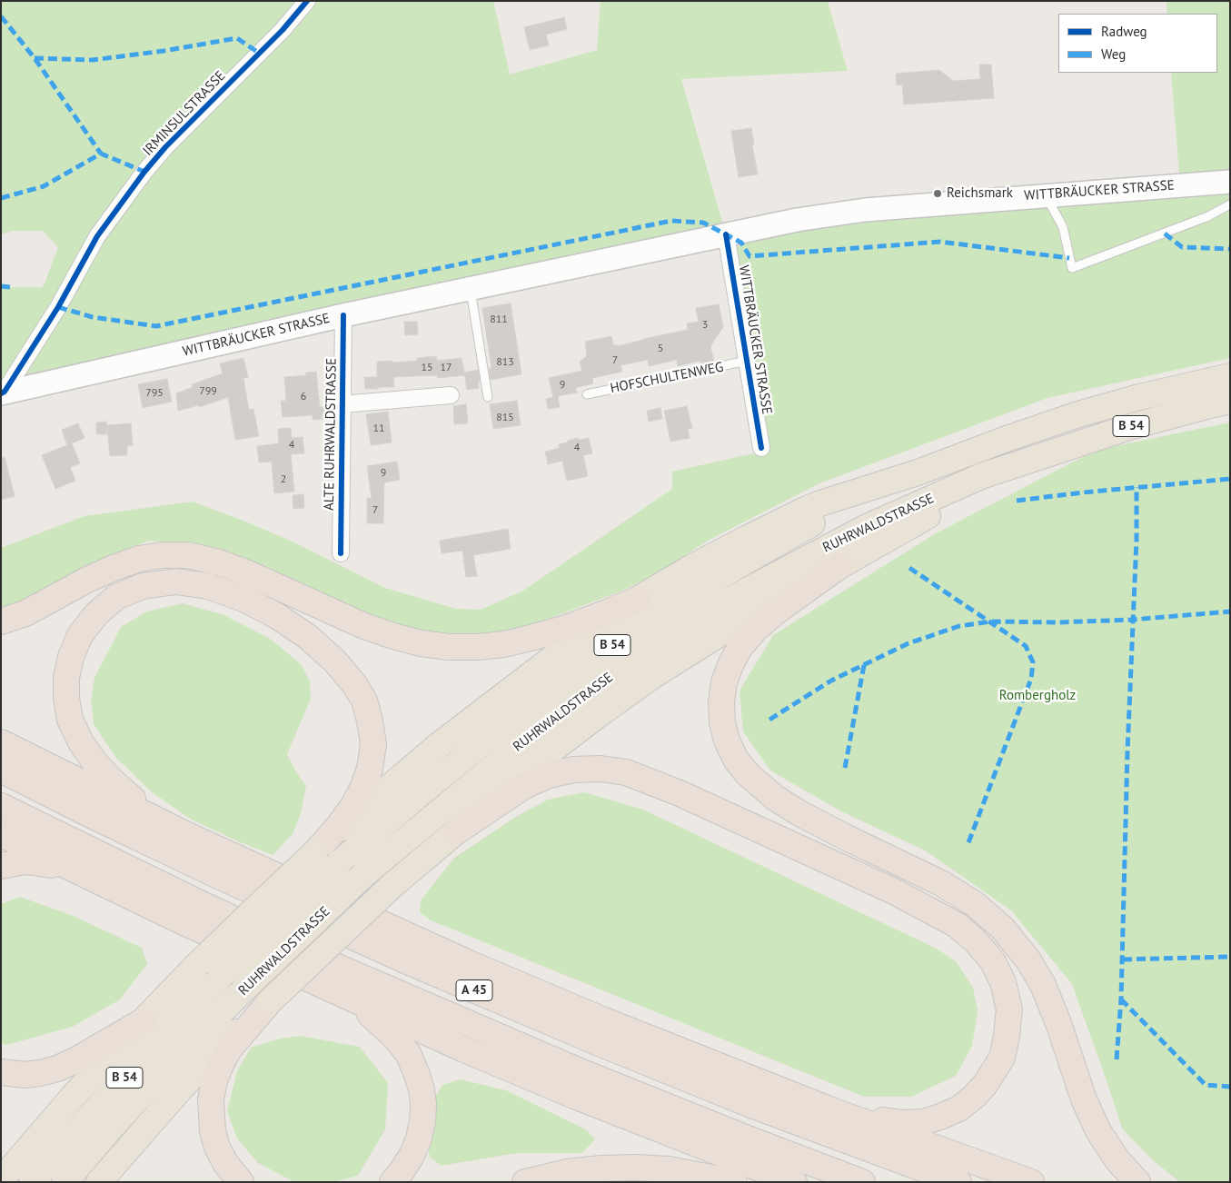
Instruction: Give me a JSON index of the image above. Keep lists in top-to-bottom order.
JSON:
{
  "streets": {
    "highway": ["B 54", "RUHRWALDSTRASSE", "A 45"],
    "main road": ["WITTBRÄUCKER STRASSE"],
    "street": ["IRMINSULSTRASSE", "ALTE RUHRWALDSTRASSE"],
    "lane": ["HOFSCHULTENWEG"]
  },
  "crossings": [
    ["IRMINSULSTRASSE", "WITTBRÄUCKER STRASSE"],
    ["WITTBRÄUCKER STRASSE", "HOFSCHULTENWEG"],
    ["WITTBRÄUCKER STRASSE", "ALTE RUHRWALDSTRASSE"]
  ],
  "parks": ["Rombergholz"],
  "places": ["Reichsmark"],
  "house_numbers": [
    "811",
    "3",
    "5",
    "7",
    "813",
    "15",
    "17",
    "9",
    "799",
    "795",
    "6",
    "815",
    "11",
    "4",
    "4",
    "9",
    "2",
    "7"
  ],
  "legend": ["Radweg", "Weg"]
}
